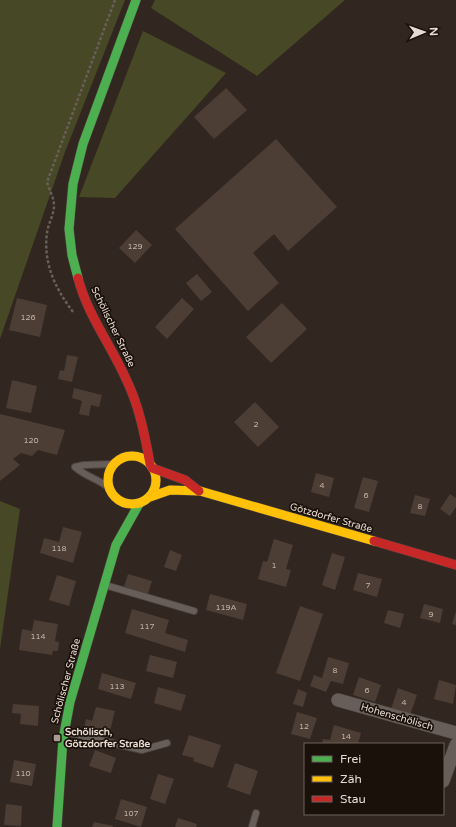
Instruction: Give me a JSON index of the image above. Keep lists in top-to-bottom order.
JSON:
{
  "streets": {
    "street": ["Schölischer Straße", "Götzdorfer Straße", "Hohenschölisch"]
  },
  "crossings": [
    ["Schölischer Straße", "Götzdorfer Straße"]
  ],
  "places": {
    "transit": ["Schölisch, Götzdorfer Straße"]
  },
  "house_numbers": [
    "129",
    "126",
    "2",
    "120",
    "4",
    "6",
    "8",
    "118",
    "1",
    "7",
    "119A",
    "9",
    "117",
    "114",
    "8",
    "113",
    "6",
    "4",
    "12",
    "14",
    "110",
    "107"
  ],
  "legend": ["Frei", "Zäh", "Stau"],
  "north": "right"
}
